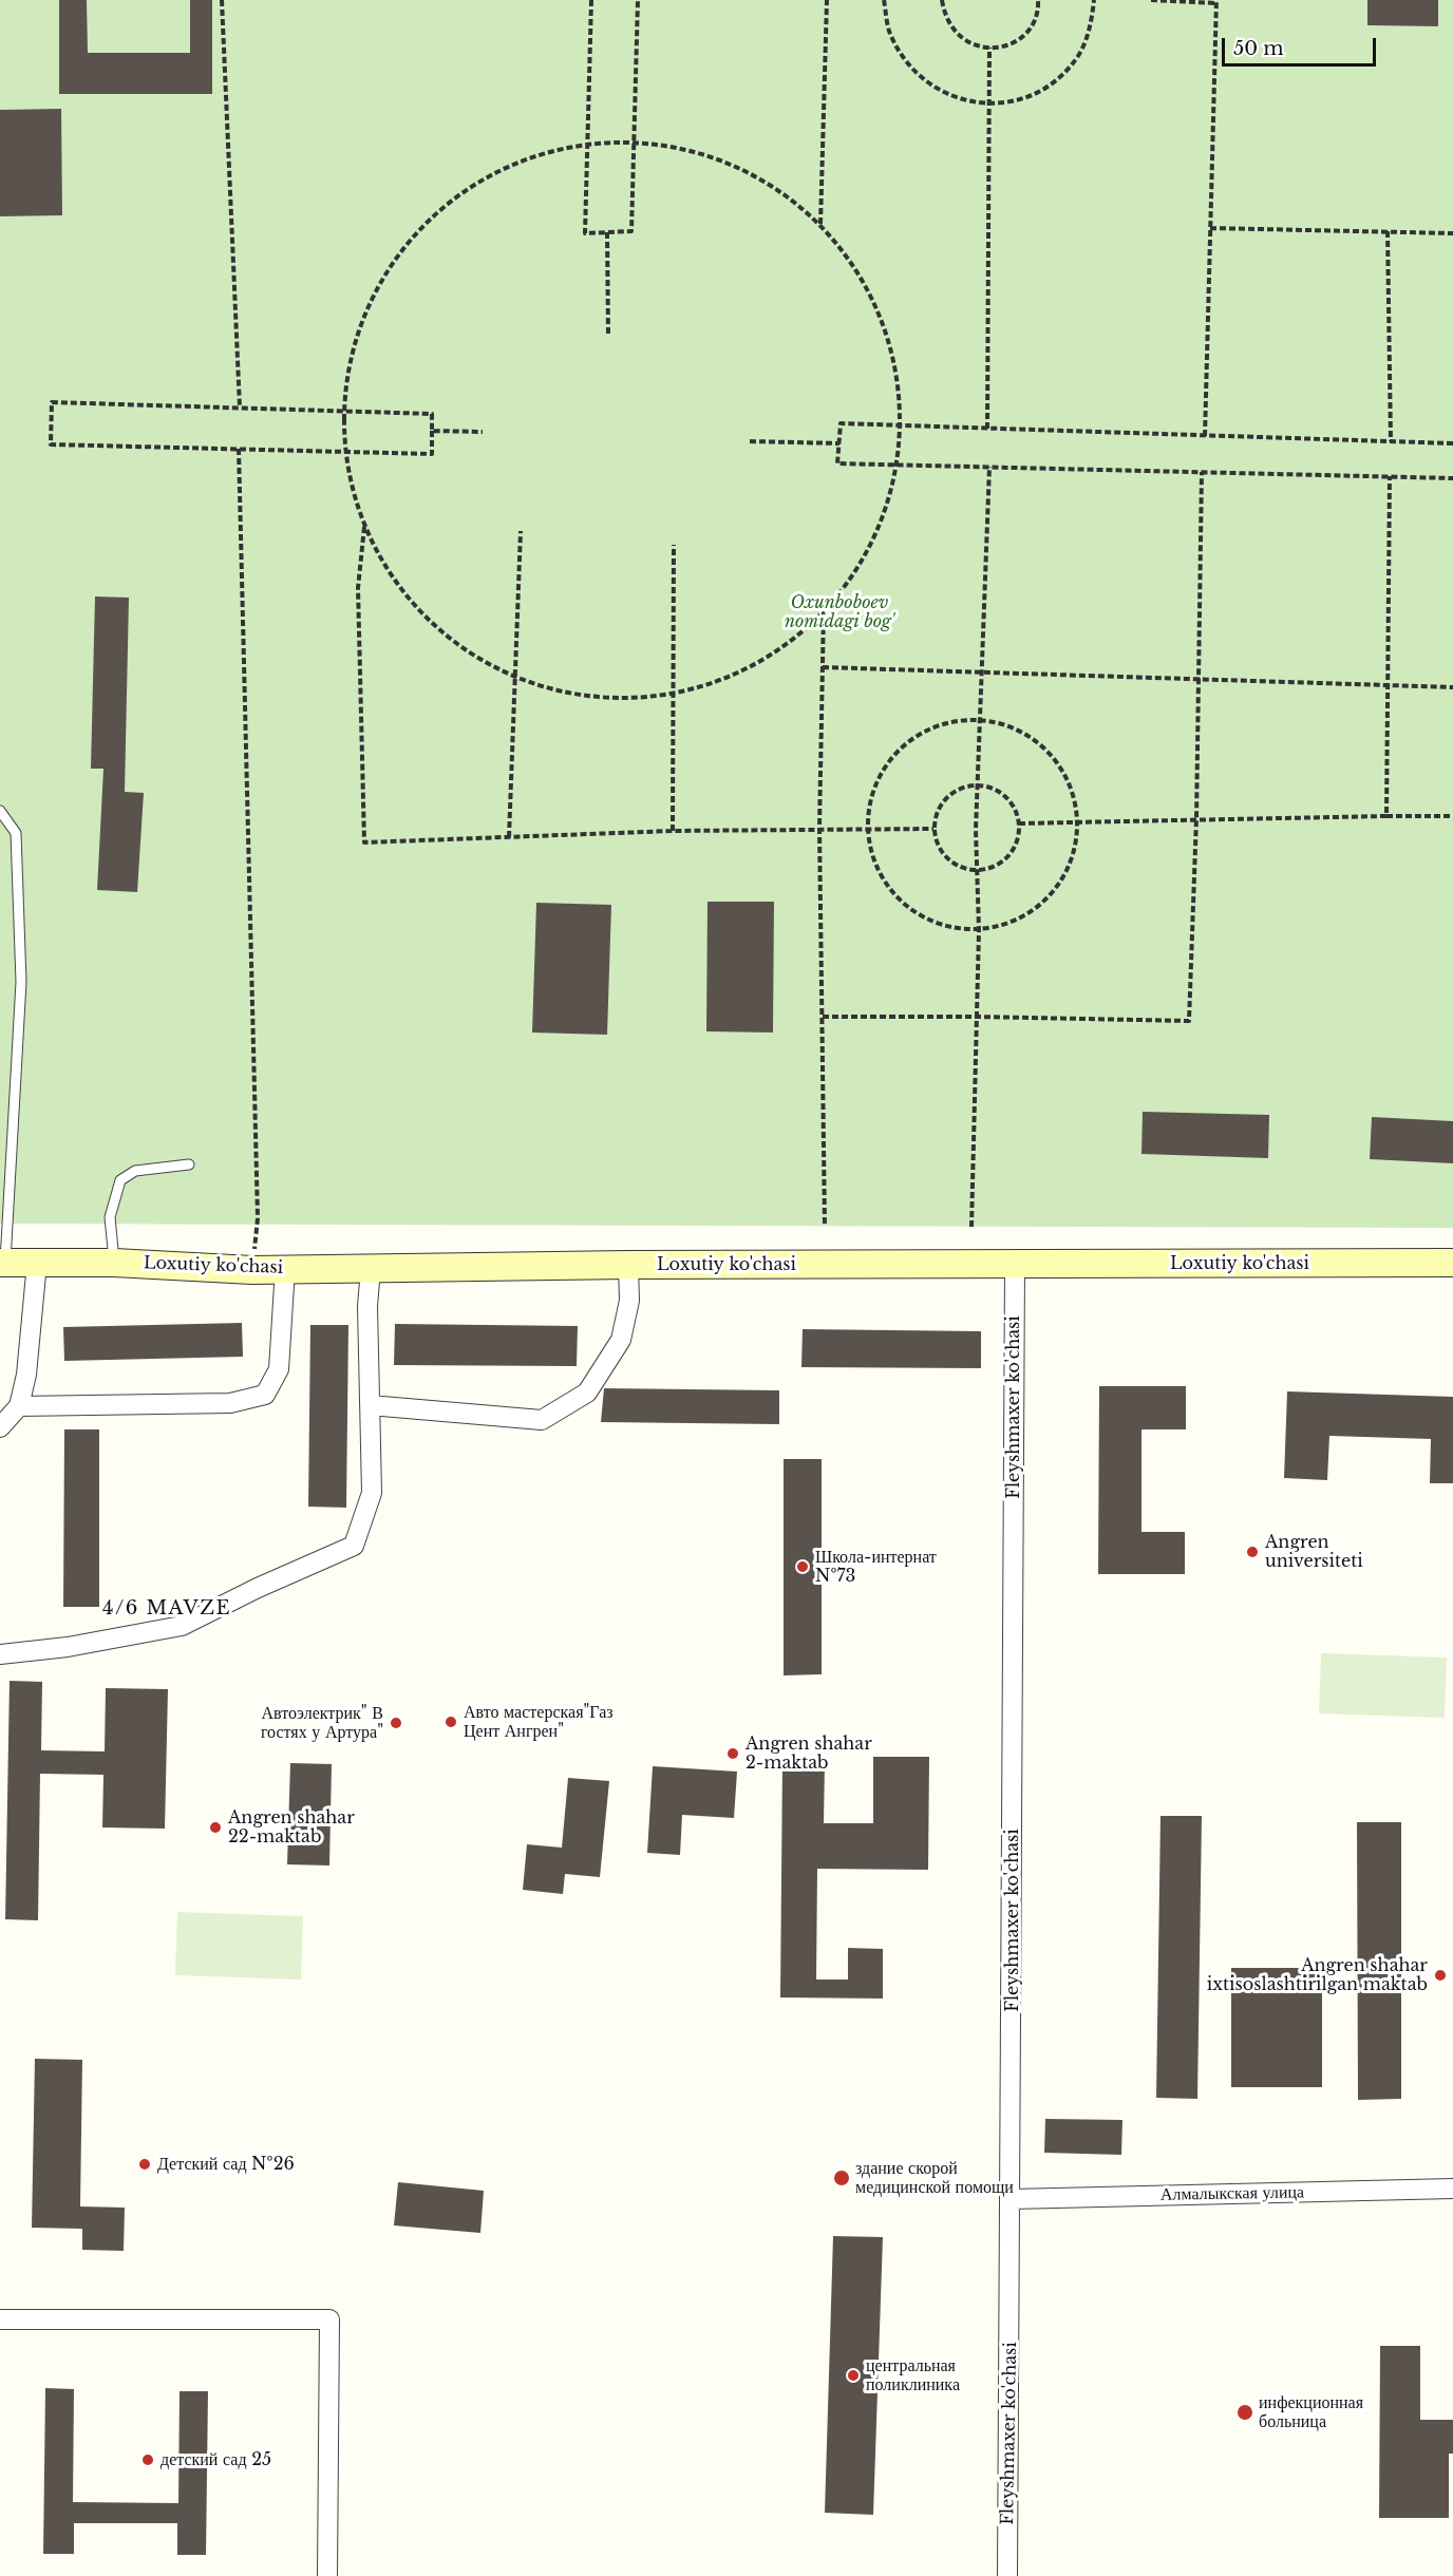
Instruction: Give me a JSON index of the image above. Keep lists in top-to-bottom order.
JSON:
{
  "streets": {
    "street": ["Loxutiy ko'chasi", "Fleyshmaxer ko'chasi", "Алмалыкская улица"]
  },
  "crossings": [
    ["Loxutiy ko'chasi", "Fleyshmaxer ko'chasi"],
    ["Fleyshmaxer ko'chasi", "Алмалыкская улица"]
  ],
  "districts": ["4/6 MAVZE"],
  "parks": ["Oxunboboev nomidagi bog'"],
  "places": [
    "Angren universiteti",
    "Школа-интернат №73",
    "Авто мастерская\"Газ Цент Ангрен\"",
    "Автоэлектрик\" В гостях у Артура\"",
    "Angren shahar 2-maktab",
    "Angren shahar 22-maktab",
    "Angren shahar ixtisoslashtirilgan maktab",
    "Детский сад №26",
    "здание скорой медицинской помощи",
    "центральная поликлиника",
    "инфекционная больница",
    "детский сад 25"
  ],
  "scale_bar": "50 m"
}
